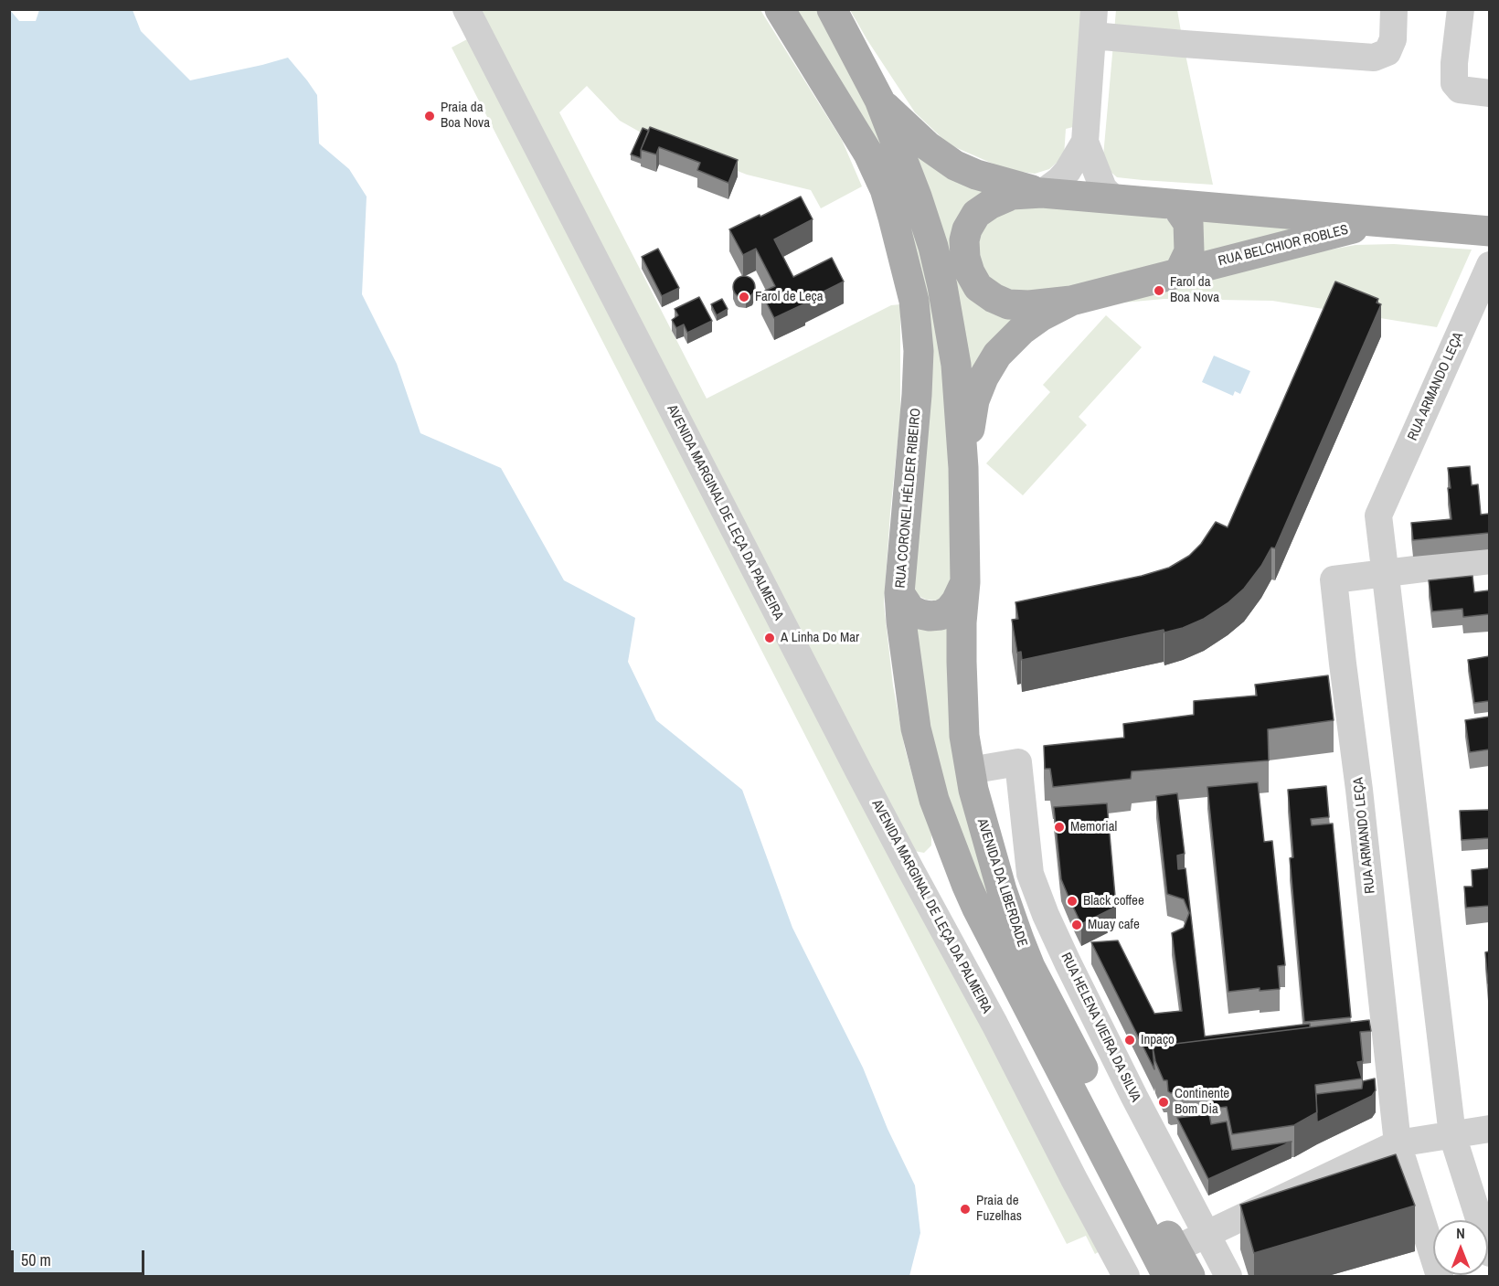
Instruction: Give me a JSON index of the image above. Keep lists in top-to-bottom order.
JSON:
{
  "streets": {
    "main road": ["RUA BELCHIOR ROBLES", "RUA CORONEL HÉLDER RIBEIRO", "AVENIDA DA LIBERDADE"],
    "street": ["RUA ARMANDO LEÇA", "AVENIDA MARGINAL DE LEÇA DA PALMEIRA", "RUA HELENA VIEIRA DA SILVA"]
  },
  "crossings": [
    ["RUA BELCHIOR ROBLES", "RUA CORONEL HÉLDER RIBEIRO"],
    ["RUA CORONEL HÉLDER RIBEIRO", "AVENIDA DA LIBERDADE"],
    ["AVENIDA DA LIBERDADE", "RUA HELENA VIEIRA DA SILVA"]
  ],
  "places": [
    "Praia da Boa Nova",
    "Farol da Boa Nova",
    "Farol de Leça",
    "A Linha Do Mar",
    "Memorial",
    "Black coffee",
    "Muay cafe",
    "Inpaço",
    "Continente Bom Dia",
    "Praia de Fuzelhas"
  ],
  "scale_bar": "50 m",
  "north": "top"
}
